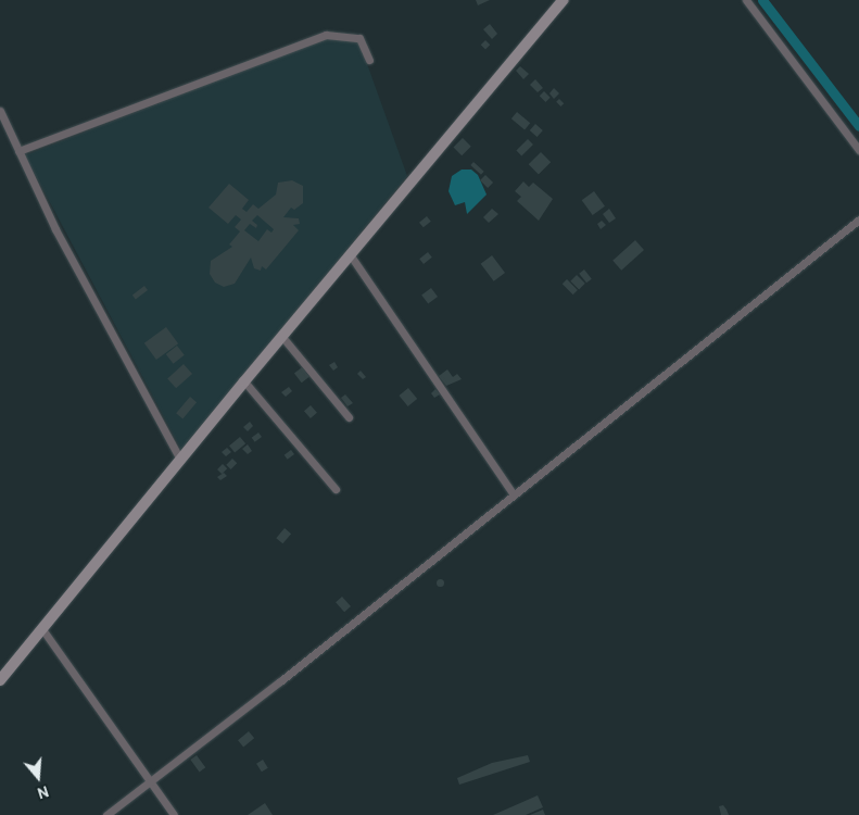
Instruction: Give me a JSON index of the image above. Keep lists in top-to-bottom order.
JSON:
{
  "north": "bottom"
}
